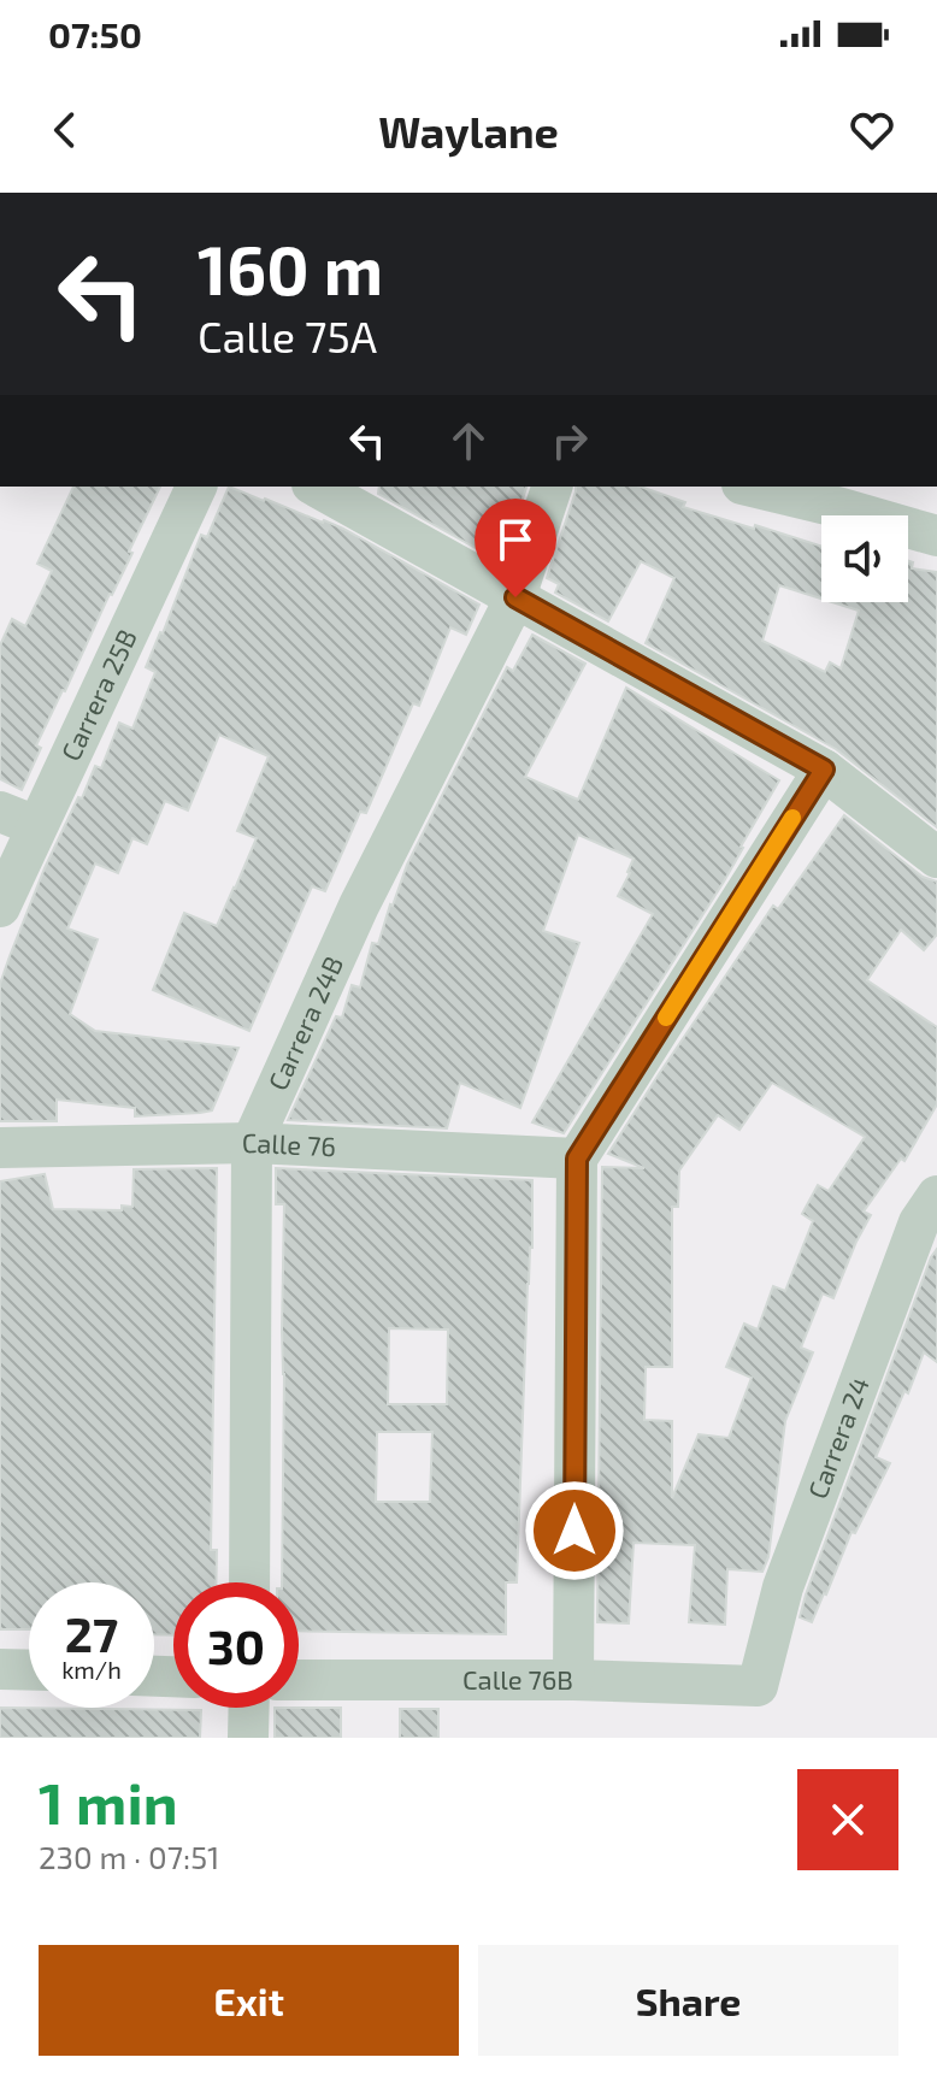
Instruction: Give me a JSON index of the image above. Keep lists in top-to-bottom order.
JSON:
{
  "streets": {
    "street": [
      "Carrera 25B",
      "Carrera 24B",
      "Calle 76",
      "Carrera 24",
      "Calle 76B"
    ]
  },
  "crossings": [
    ["Carrera 24B", "Calle 76"],
    ["Carrera 24", "Calle 76B"]
  ],
  "page": {
    "status": "07:50",
    "header": "Waylane",
    "turn": ["160 m", "Calle 75A"],
    "speed": "27 km/h",
    "limit": "30",
    "heading": ["1 min", "230 m · 07:51"],
    "buttons": ["Exit", "Share"]
  }
}
